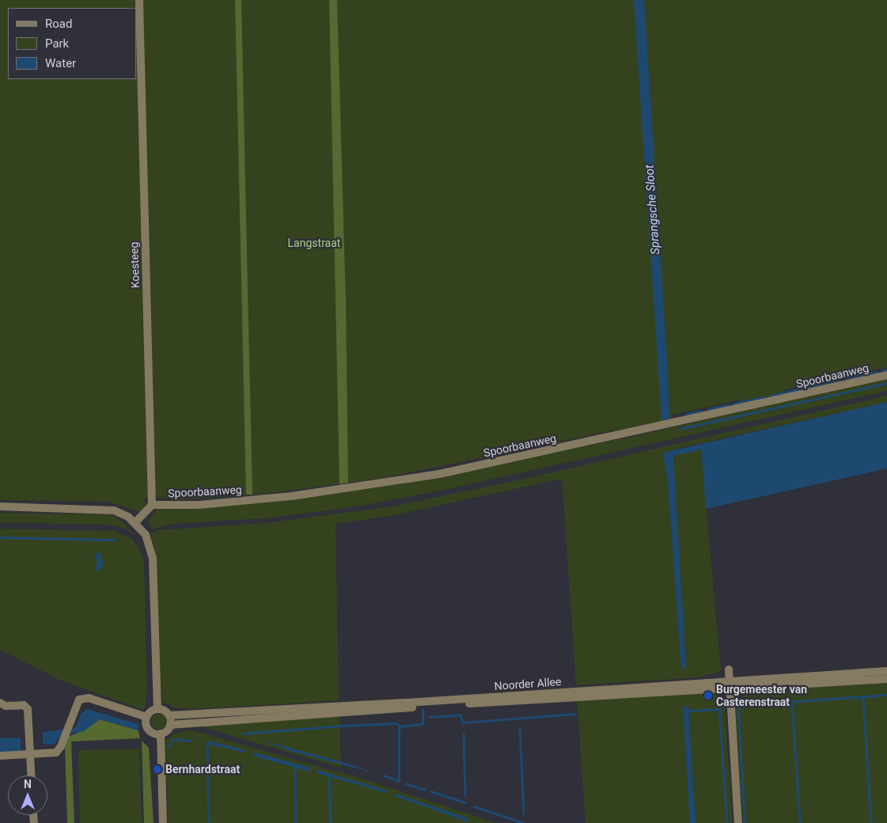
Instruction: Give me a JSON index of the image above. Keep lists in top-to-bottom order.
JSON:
{
  "streets": {
    "street": ["Koesteeg", "Spoorbaanweg", "Noorder Allee"]
  },
  "crossings": [
    ["Koesteeg", "Spoorbaanweg"]
  ],
  "water": ["Sprangsche Sloot"],
  "parks": ["Langstraat"],
  "places": ["Burgemeester van Casterenstraat", "Bernhardstraat"],
  "legend": ["Road", "Park", "Water"],
  "north": "top"
}
